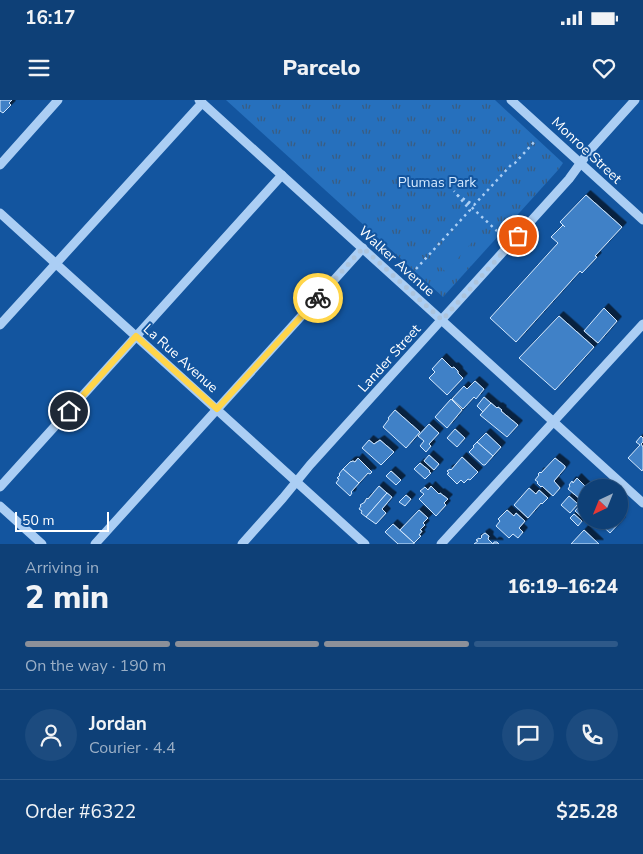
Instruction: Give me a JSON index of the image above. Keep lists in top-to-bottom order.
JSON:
{
  "streets": {
    "street": [
      "Monroe Street",
      "Walker Avenue",
      "La Rue Avenue",
      "Lander Street"
    ]
  },
  "crossings": [
    ["Monroe Street", "Lander Street"],
    ["Walker Avenue", "Lander Street"],
    ["La Rue Avenue", "Lander Street"]
  ],
  "parks": ["Plumas Park"],
  "scale_bar": "50 m",
  "north": "bottom left",
  "page": {
    "status": "16:17",
    "header": "Parcelo",
    "scale": "50 m",
    "heading": ["2 min", "Arriving in", "16:19–16:24"],
    "panel": [
      "Jordan",
      "Courier · 4.4",
      "Order #6322",
      "$25.28"
    ],
    "bar": "On the way · 190 m"
  }
}
